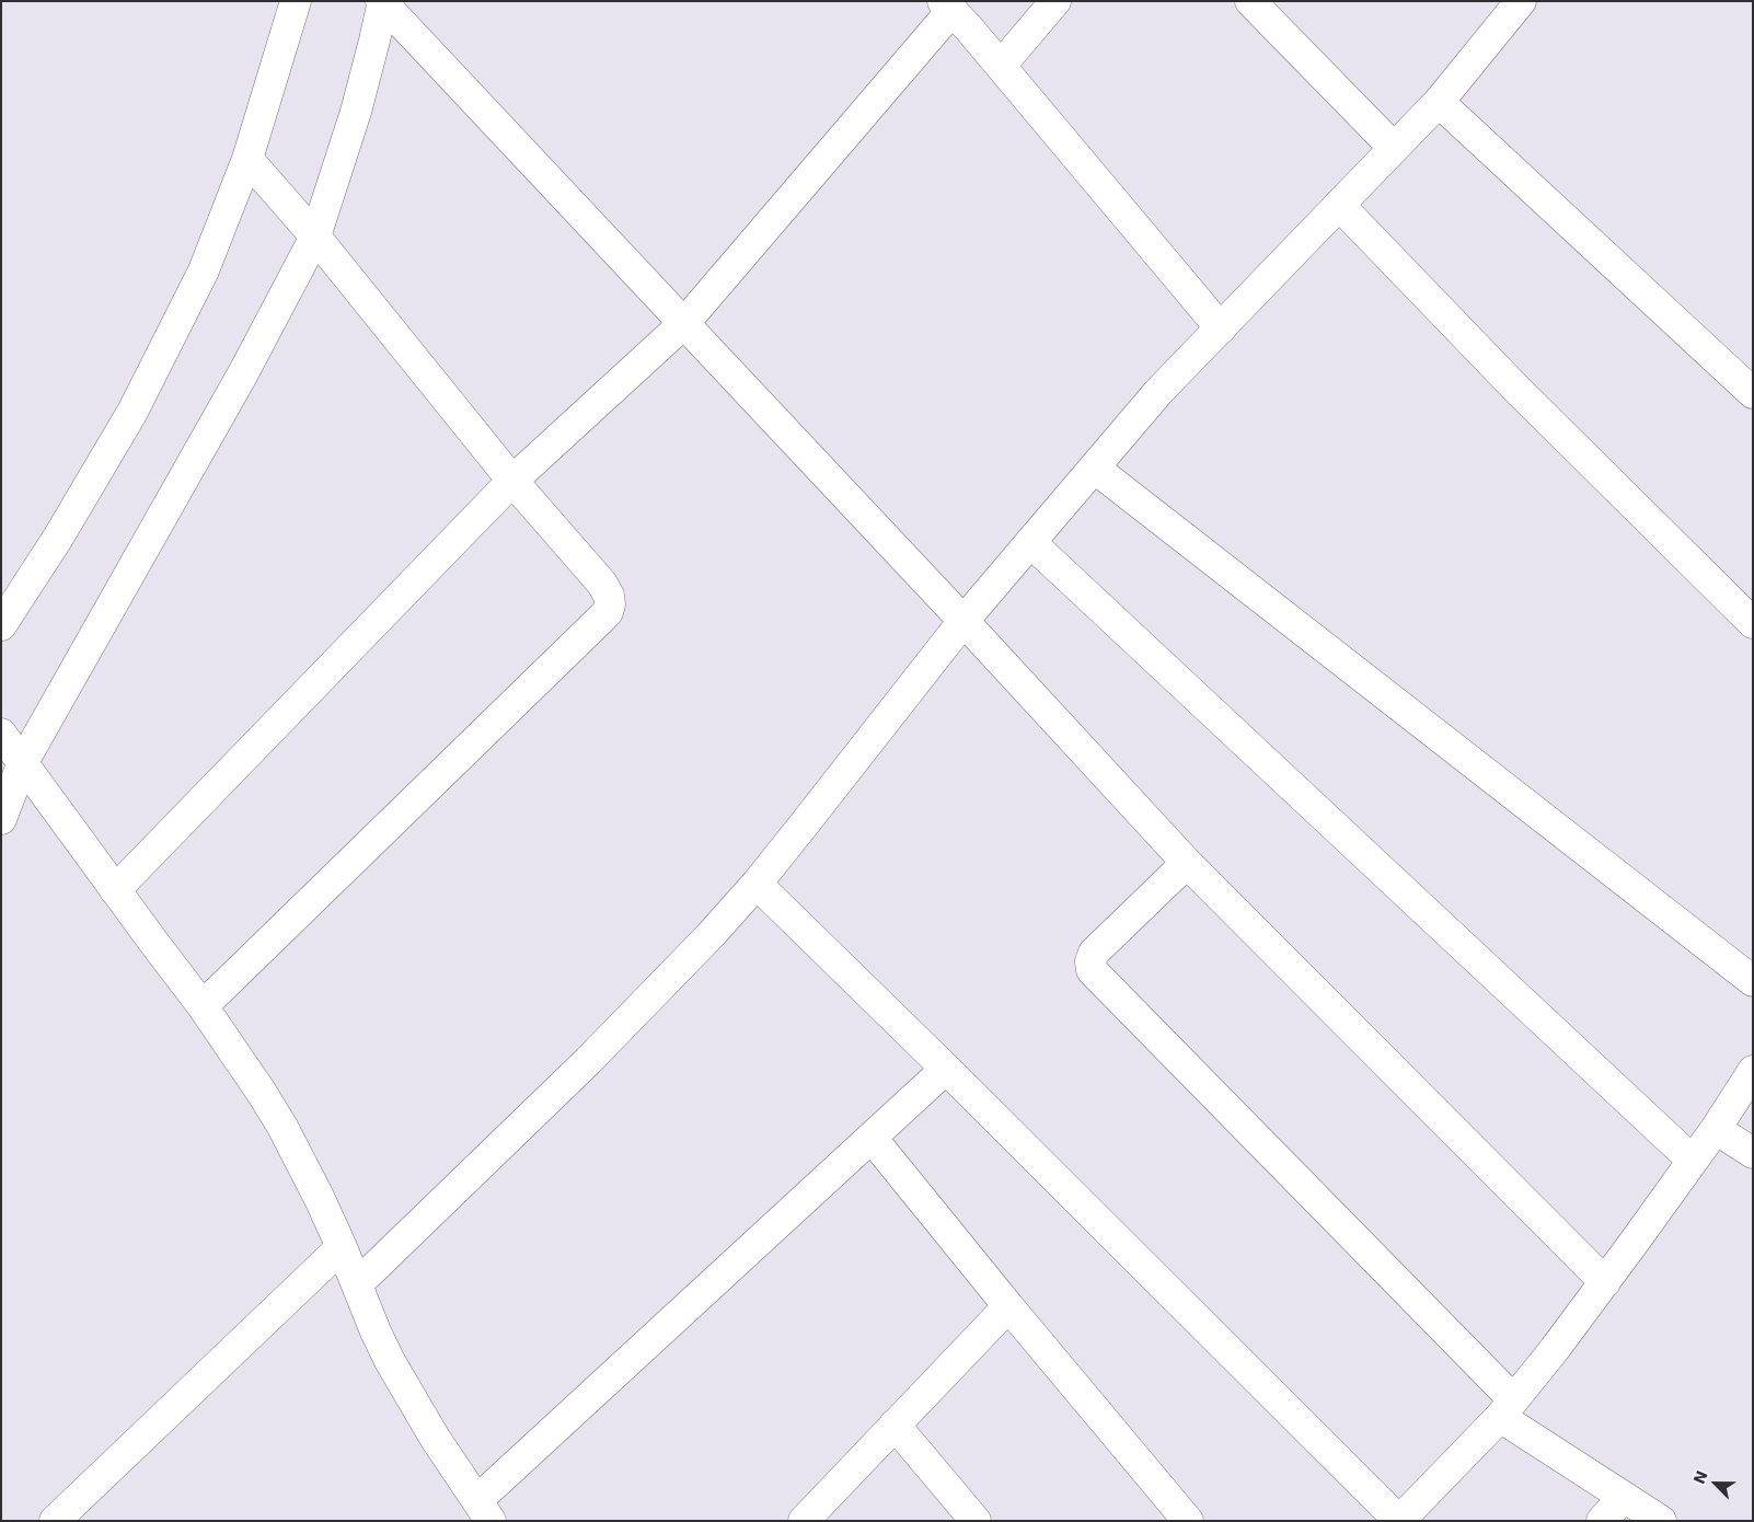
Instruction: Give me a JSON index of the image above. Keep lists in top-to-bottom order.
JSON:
{
  "north": "top left"
}
